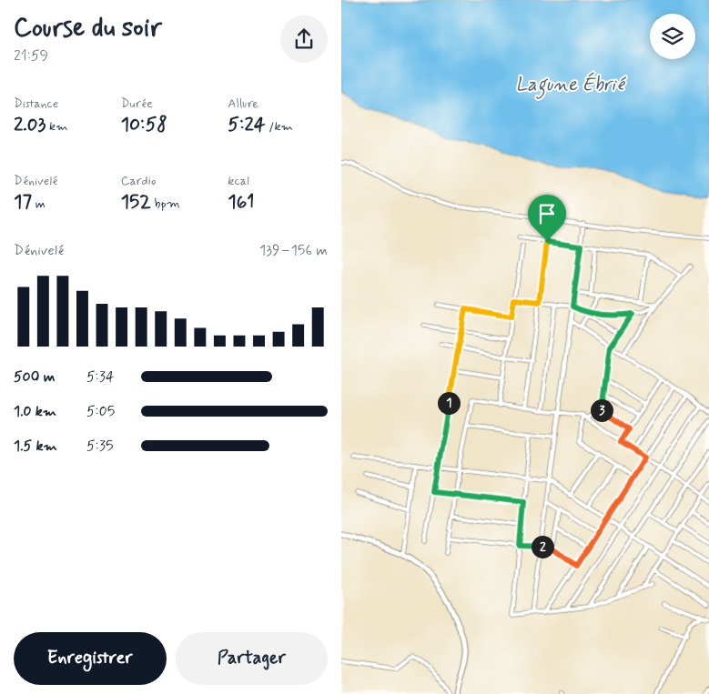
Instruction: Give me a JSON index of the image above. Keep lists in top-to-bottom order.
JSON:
{
  "water": ["Lagune Ébrié"],
  "page": {
    "heading": ["Course du soir", "21:59"],
    "stats": [
      ["Distance", "2.03 km"],
      ["Durée", "10:58"],
      ["Allure", "5:24 /km"],
      ["Dénivelé", "17 m"],
      ["Cardio", "152 bpm"],
      ["kcal", "161"]
    ],
    "chart": ["Dénivelé", "139–156 m"],
    "list": [
      {
        "name": "500 m",
        "note": "5:34"
      },
      {
        "name": "1.0 km",
        "note": "5:05"
      },
      {
        "name": "1.5 km",
        "note": "5:35"
      }
    ],
    "pins": ["1", "3", "2"],
    "buttons": ["Enregistrer", "Partager"]
  }
}
